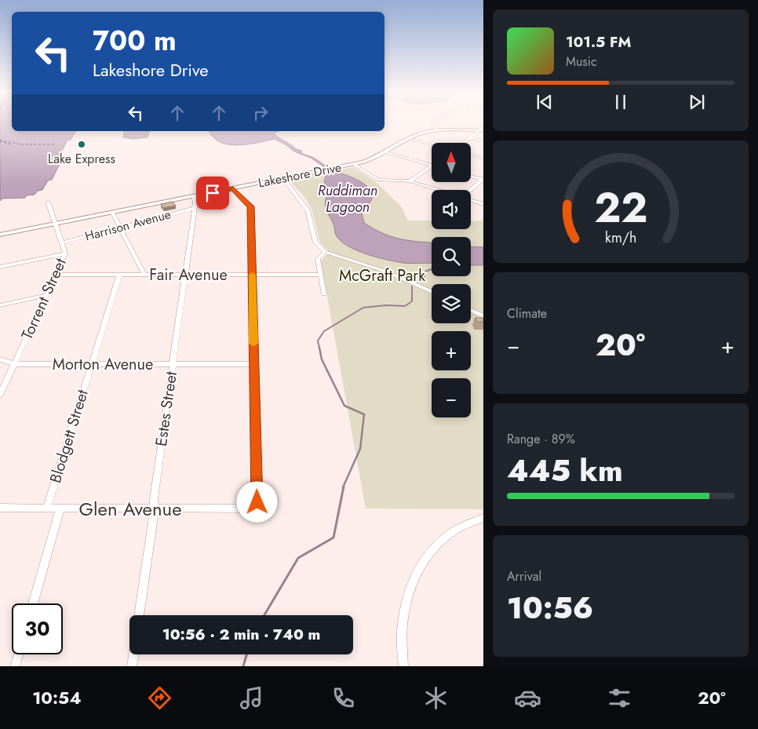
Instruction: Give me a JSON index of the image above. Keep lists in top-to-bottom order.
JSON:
{
  "streets": {
    "main road": ["Lakeshore Drive"],
    "street": [
      "Harrison Avenue",
      "Fair Avenue",
      "Torrent Street",
      "Morton Avenue",
      "Estes Street",
      "Blodgett Street",
      "Glen Avenue"
    ]
  },
  "crossings": [
    ["Lakeshore Drive", "Torrent Street"],
    ["Lakeshore Drive", "Estes Street"],
    ["Harrison Avenue", "Torrent Street"],
    ["Harrison Avenue", "Estes Street"],
    ["Fair Avenue", "Torrent Street"],
    ["Fair Avenue", "Estes Street"],
    ["Fair Avenue", "Blodgett Street"],
    ["Torrent Street", "Morton Avenue"],
    ["Morton Avenue", "Estes Street"],
    ["Morton Avenue", "Blodgett Street"],
    ["Morton Avenue", "Glen Avenue"],
    ["Estes Street", "Glen Avenue"],
    ["Blodgett Street", "Glen Avenue"]
  ],
  "water": ["Ruddiman Lagoon"],
  "parks": ["McGraft Park"],
  "places": ["Lake Express"],
  "north": "top",
  "page": {
    "turn": ["700 m", "Lakeshore Drive"],
    "song": ["101.5 FM", "Music"],
    "map_buttons": ["+", "−"],
    "tile": [
      "Climate",
      ["Range · 89%", "445 km"],
      ["Arrival", "10:56"]
    ],
    "heat": ["−", "20°", "+"],
    "limit": "30",
    "trip": "10:56 · 2 min · 740 m",
    "tabs": ["10:54", "20°"],
    "gauge": ["22", "km/h"]
  }
}
